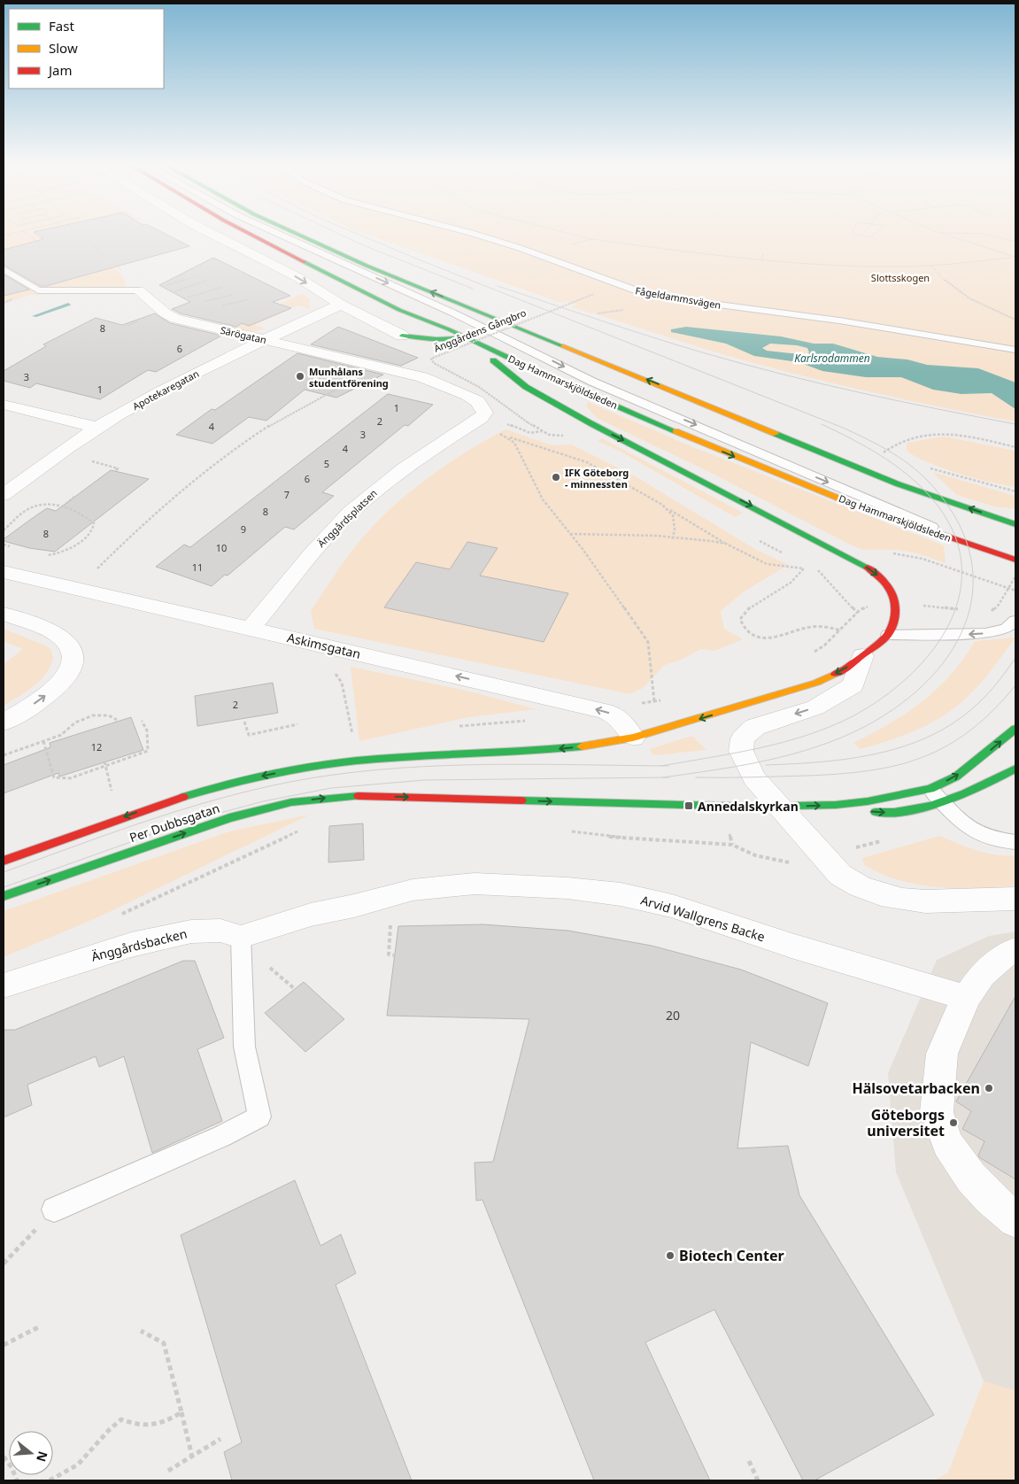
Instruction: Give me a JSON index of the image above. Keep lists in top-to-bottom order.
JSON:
{
  "streets": {
    "main road": ["Dag Hammarskjöldsleden", "Per Dubbsgatan"],
    "street": [
      "Särögatan",
      "Apotekaregatan",
      "Änggårdsplatsen",
      "Askimsgatan",
      "Arvid Wallgrens Backe",
      "Änggårdsbacken"
    ],
    "lane": ["Fågeldammsvägen"],
    "path": ["Änggårdens Gångbro"]
  },
  "crossings": [
    ["Särögatan", "Apotekaregatan"],
    ["Särögatan", "Änggårdsplatsen"],
    ["Änggårdsplatsen", "Askimsgatan"],
    ["Askimsgatan", "Per Dubbsgatan"],
    ["Arvid Wallgrens Backe", "Änggårdsbacken"]
  ],
  "one_way": ["Askimsgatan"],
  "water": ["Karlsrodammen"],
  "parks": ["Slottsskogen"],
  "places": {
    "other": [
      "Munhålans studentförening",
      "IFK Göteborg - minnessten",
      "Hälsovetarbacken",
      "Göteborgs universitet",
      "Biotech Center"
    ],
    "transit": ["Annedalskyrkan"]
  },
  "house_numbers": [
    "8",
    "6",
    "3",
    "1",
    "1",
    "2",
    "4",
    "3",
    "4",
    "5",
    "6",
    "7",
    "8",
    "9",
    "8",
    "10",
    "11",
    "2",
    "12",
    "20"
  ],
  "legend": ["Fast", "Slow", "Jam"],
  "north": "right"
}
